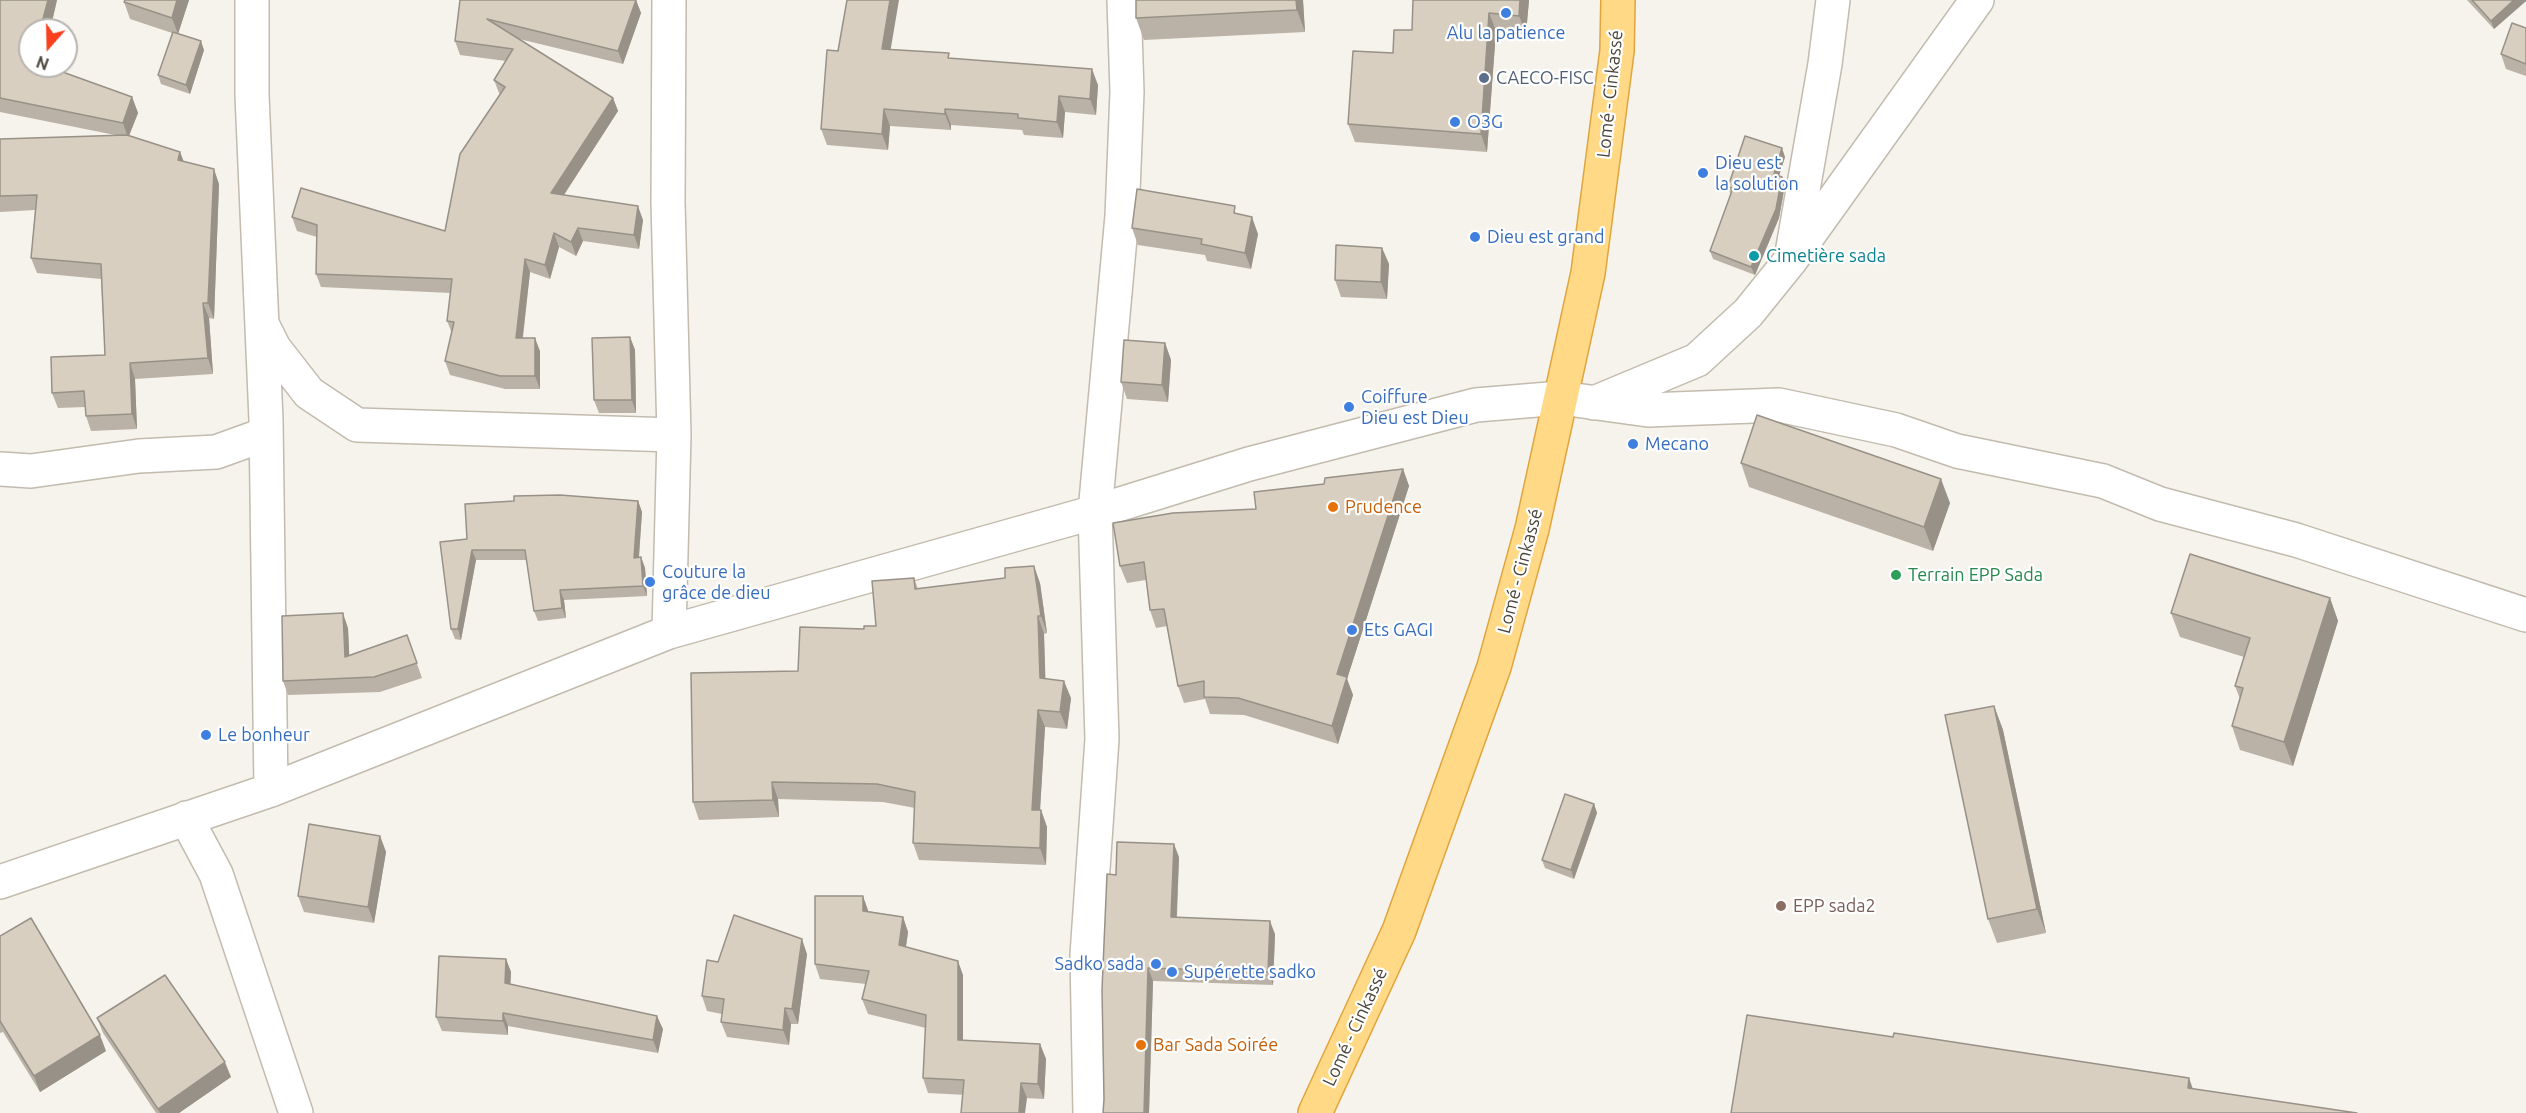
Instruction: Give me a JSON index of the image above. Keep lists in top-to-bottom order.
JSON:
{
  "streets": {
    "highway": ["Lomé - Cinkassé"]
  },
  "places": [
    "Alu la patience",
    "CAECO-FISC",
    "O3G",
    "Dieu est la solution",
    "Dieu est grand",
    "Cimetière sada",
    "Coiffure Dieu est Dieu",
    "Mecano",
    "Prudence",
    "Terrain EPP Sada",
    "Couture la grâce de dieu",
    "Ets GAGI",
    "Le bonheur",
    "EPP sada2",
    "Sadko sada",
    "Supérette sadko",
    "Bar Sada Soirée"
  ],
  "north": "bottom"
}
